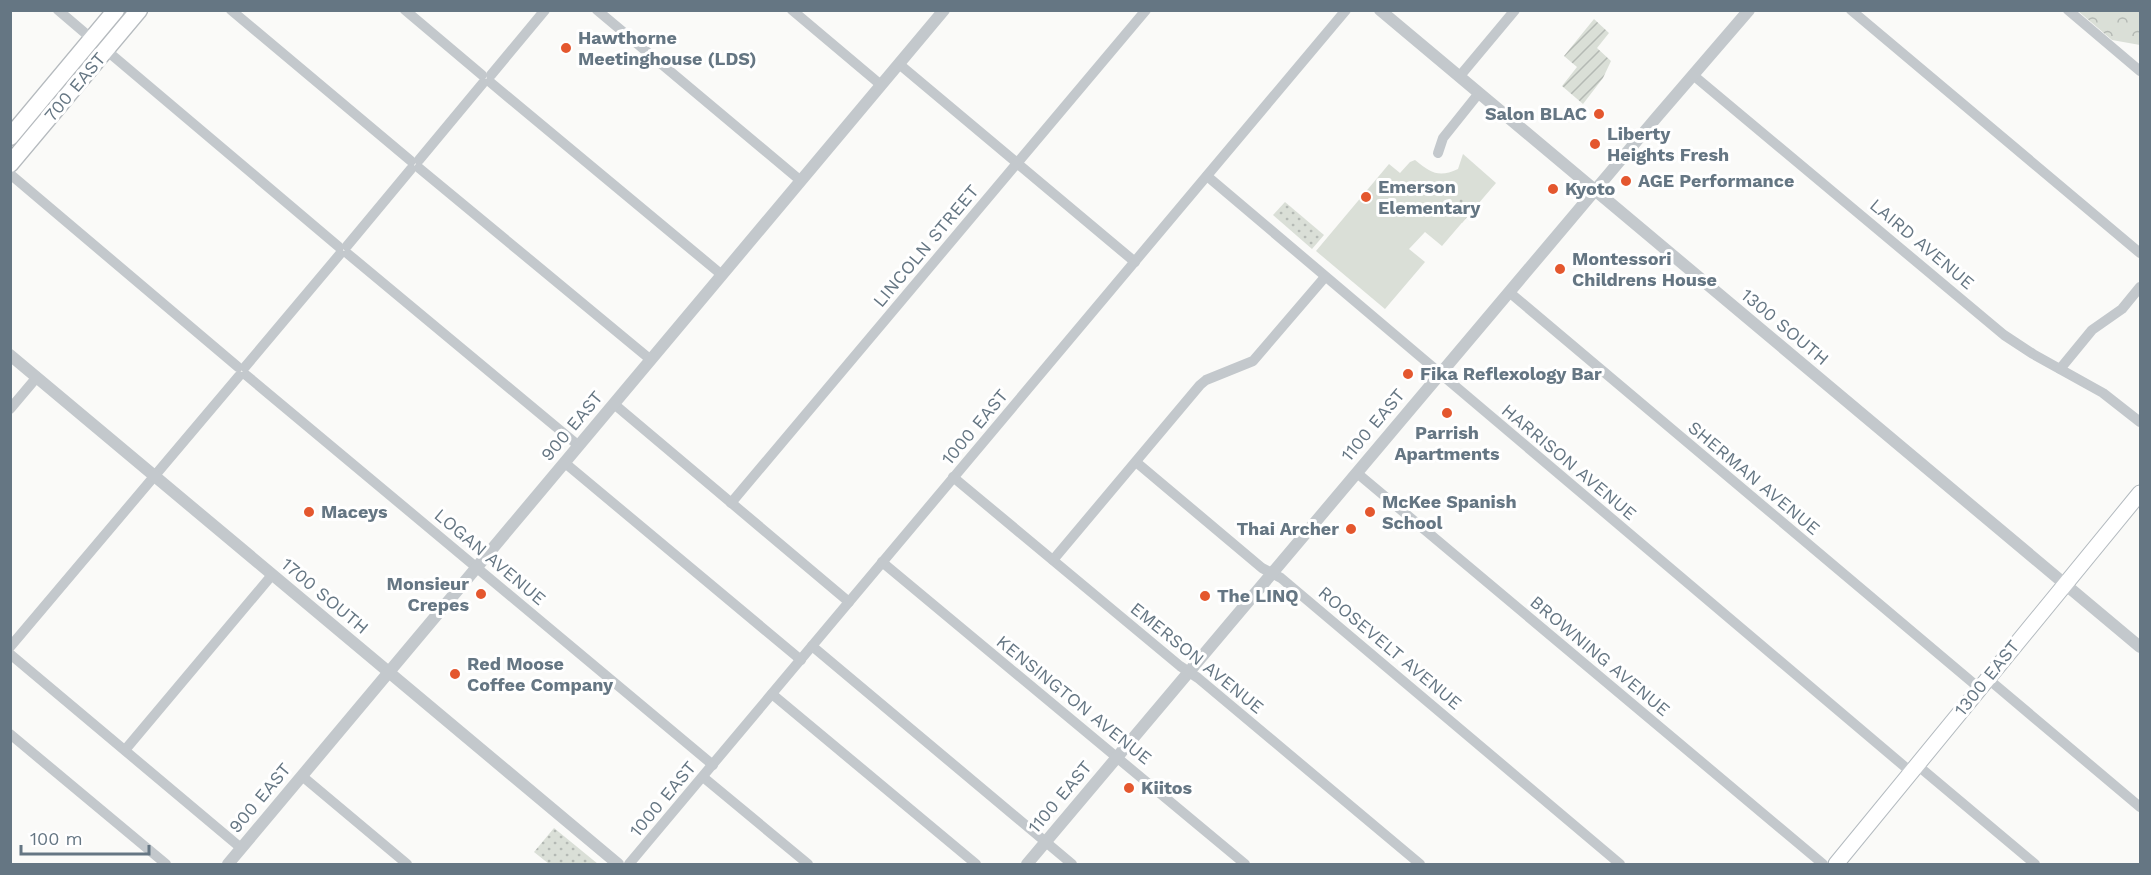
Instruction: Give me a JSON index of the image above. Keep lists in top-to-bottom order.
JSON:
{
  "streets": {
    "main road": ["700 EAST", "1300 EAST"],
    "street": [
      "LAIRD AVENUE",
      "LINCOLN STREET",
      "1300 SOUTH",
      "1100 EAST",
      "900 EAST",
      "1000 EAST",
      "HARRISON AVENUE",
      "SHERMAN AVENUE",
      "LOGAN AVENUE",
      "1700 SOUTH",
      "ROOSEVELT AVENUE",
      "BROWNING AVENUE",
      "EMERSON AVENUE",
      "KENSINGTON AVENUE"
    ]
  },
  "crossings": [
    ["LAIRD AVENUE", "1100 EAST"],
    ["1300 SOUTH", "1100 EAST"],
    ["1300 SOUTH", "1300 EAST"],
    ["1100 EAST", "HARRISON AVENUE"],
    ["1100 EAST", "SHERMAN AVENUE"],
    ["1100 EAST", "ROOSEVELT AVENUE"],
    ["1100 EAST", "BROWNING AVENUE"],
    ["1100 EAST", "EMERSON AVENUE"],
    ["1100 EAST", "KENSINGTON AVENUE"],
    ["900 EAST", "LOGAN AVENUE"],
    ["900 EAST", "1700 SOUTH"],
    ["1000 EAST", "HARRISON AVENUE"],
    ["1000 EAST", "LOGAN AVENUE"],
    ["1000 EAST", "EMERSON AVENUE"],
    ["1000 EAST", "KENSINGTON AVENUE"],
    ["HARRISON AVENUE", "1300 EAST"],
    ["SHERMAN AVENUE", "1300 EAST"]
  ],
  "places": [
    "Hawthorne Meetinghouse (LDS)",
    "Salon BLAC",
    "Liberty Heights Fresh",
    "AGE Performance",
    "Kyoto",
    "Emerson Elementary",
    "Montessori Childrens House",
    "Fika Reflexology Bar",
    "Parrish Apartments",
    "Maceys",
    "McKee Spanish School",
    "Thai Archer",
    "Monsieur Crepes",
    "The LINQ",
    "Red Moose Coffee Company",
    "Kiitos"
  ],
  "scale_bar": "100 m"
}
